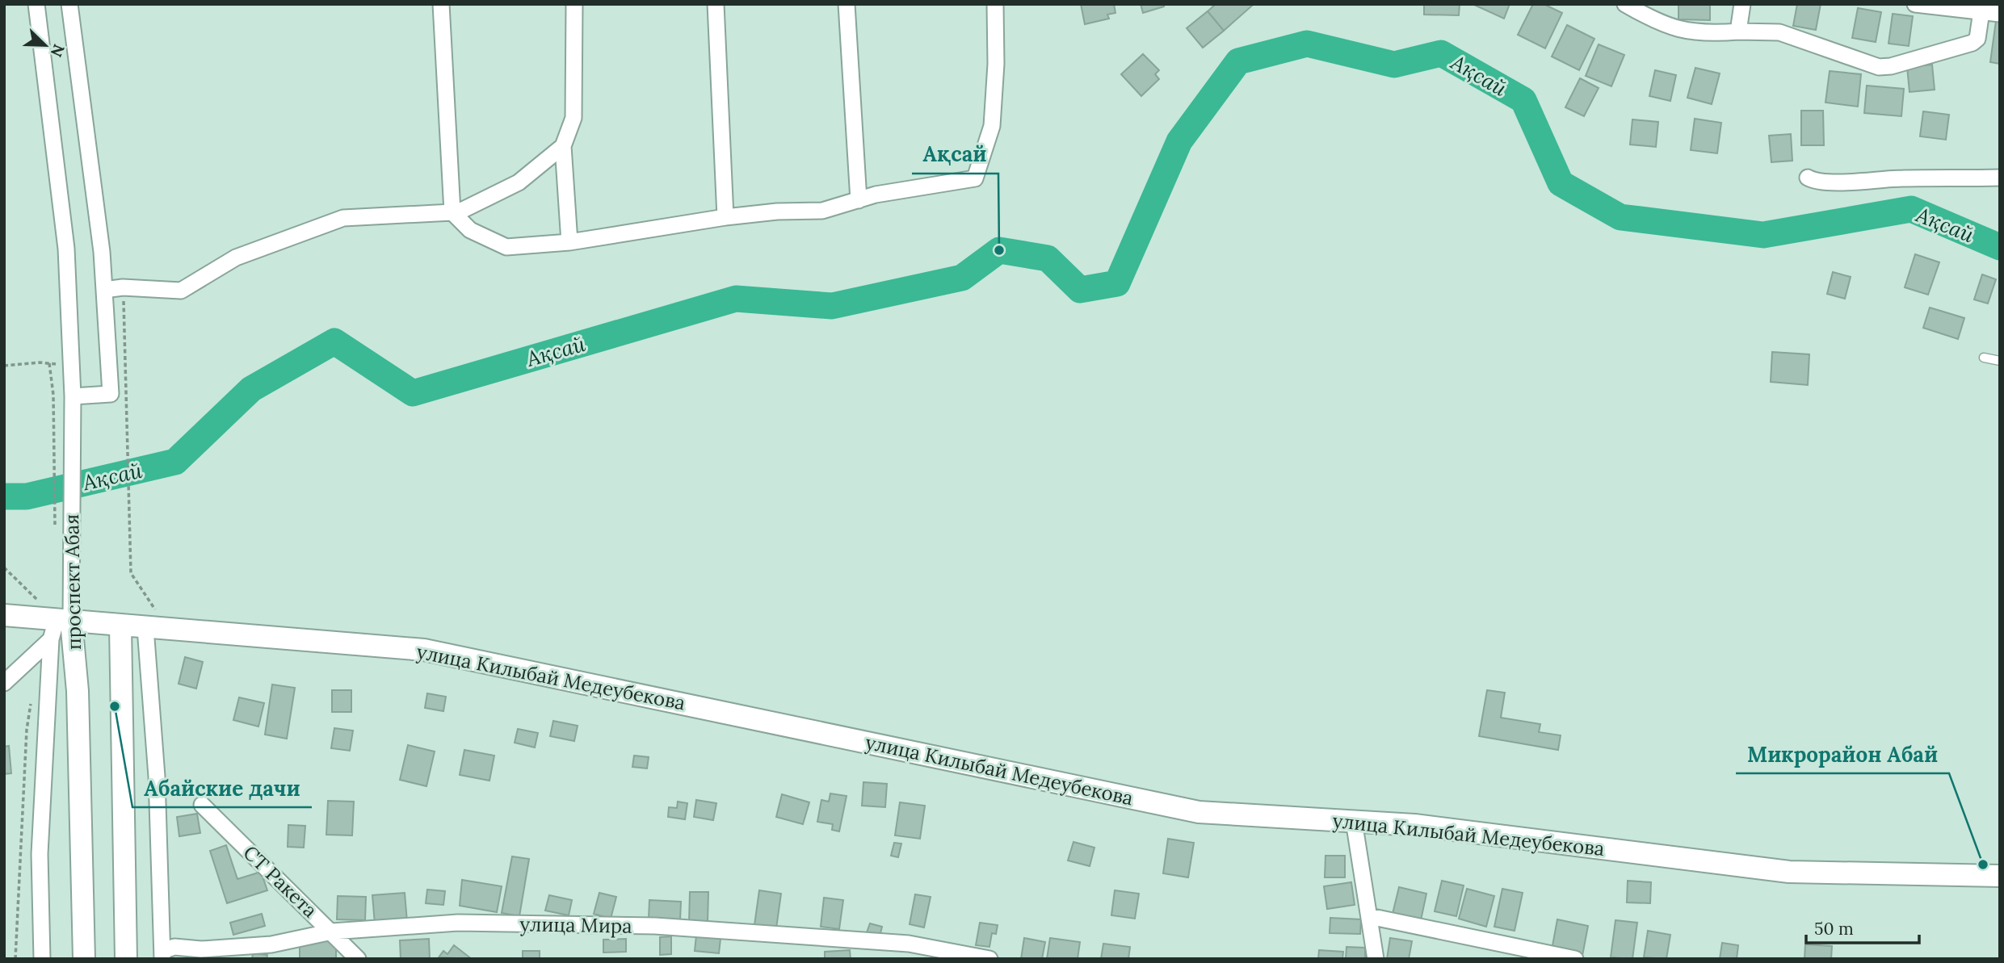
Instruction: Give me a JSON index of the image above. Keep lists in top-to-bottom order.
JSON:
{
  "streets": {
    "main road": ["проспект Абая", "улица Килыбай Медеубекова"],
    "street": ["СТ Ракета", "улица Мира"]
  },
  "crossings": [
    ["проспект Абая", "улица Килыбай Медеубекова"],
    ["СТ Ракета", "улица Мира"]
  ],
  "water": ["Ақсай"],
  "places": ["Ақсай", "Абайские дачи", "Микрорайон Абай"],
  "scale_bar": "50 m",
  "north": "bottom right"
}
